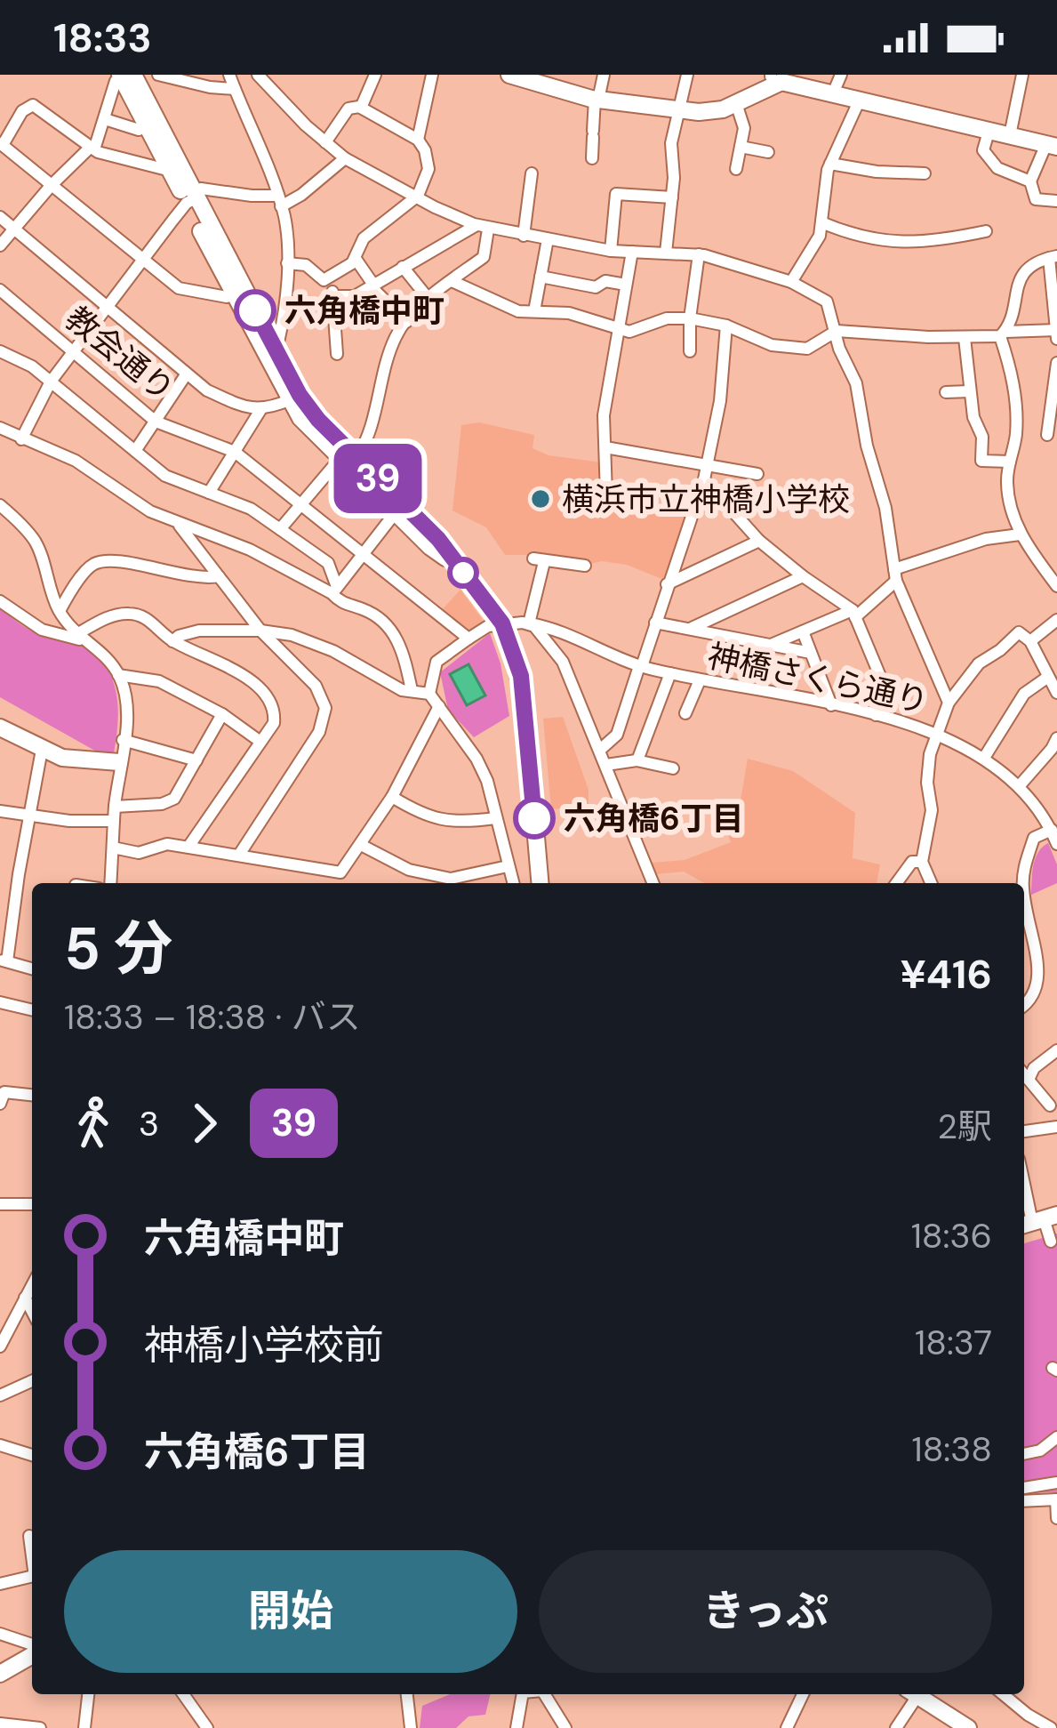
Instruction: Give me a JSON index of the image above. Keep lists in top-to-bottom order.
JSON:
{
  "streets": {
    "street": ["教会通り", "神橋さくら通り"]
  },
  "places": ["六角橋中町", "横浜市立神橋小学校", "六角橋6丁目"],
  "lines": ["bus line 39"],
  "page": {
    "status": "18:33",
    "on_map": "39",
    "heading": ["5 分", "18:33 – 18:38 · バス", "¥416"],
    "legs": ["3", "39", "2駅"],
    "list": [
      {
        "name": "六角橋中町",
        "value": "18:36"
      },
      {
        "name": "神橋小学校前",
        "value": "18:37"
      },
      {
        "name": "六角橋6丁目",
        "value": "18:38"
      }
    ],
    "buttons": ["開始", "きっぷ"]
  }
}
